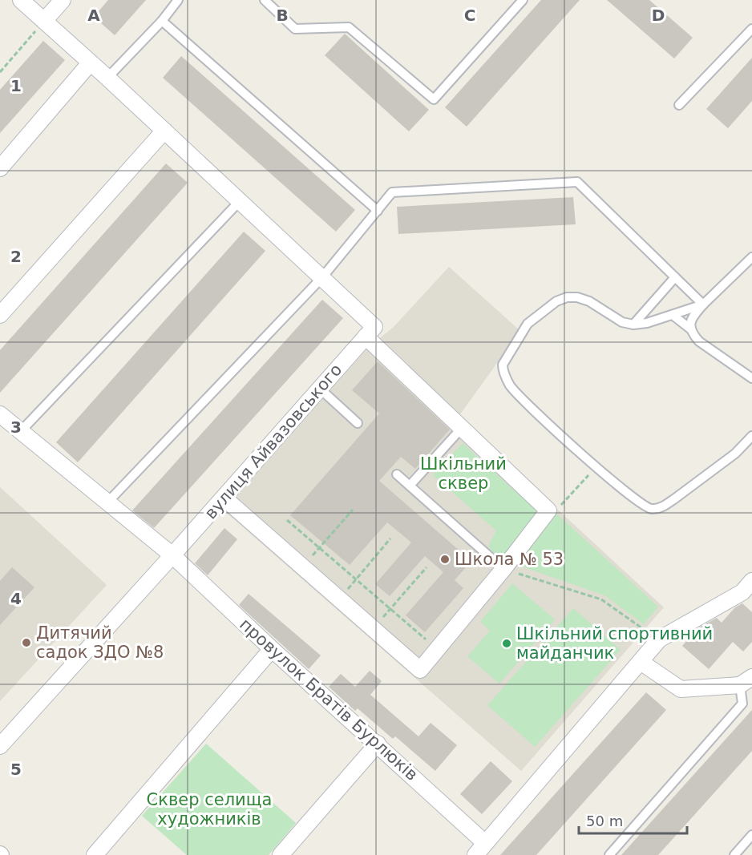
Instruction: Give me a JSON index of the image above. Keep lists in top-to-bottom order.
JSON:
{
  "streets": {
    "street": ["вулиця Айвазовського", "провулок Братів Бурлюків"]
  },
  "crossings": [
    ["вулиця Айвазовського", "провулок Братів Бурлюків"]
  ],
  "parks": ["Шкільний сквер", "Сквер селища художників"],
  "places": ["Школа № 53", "Дитячий садок ЗДО №8", "Шкільний спортивний майданчик"],
  "scale_bar": "50 m",
  "grid": {
    "columns": [
      "A",
      "B",
      "C",
      "D"
    ],
    "rows": [
      "1",
      "2",
      "3",
      "4",
      "5"
    ]
  }
}
